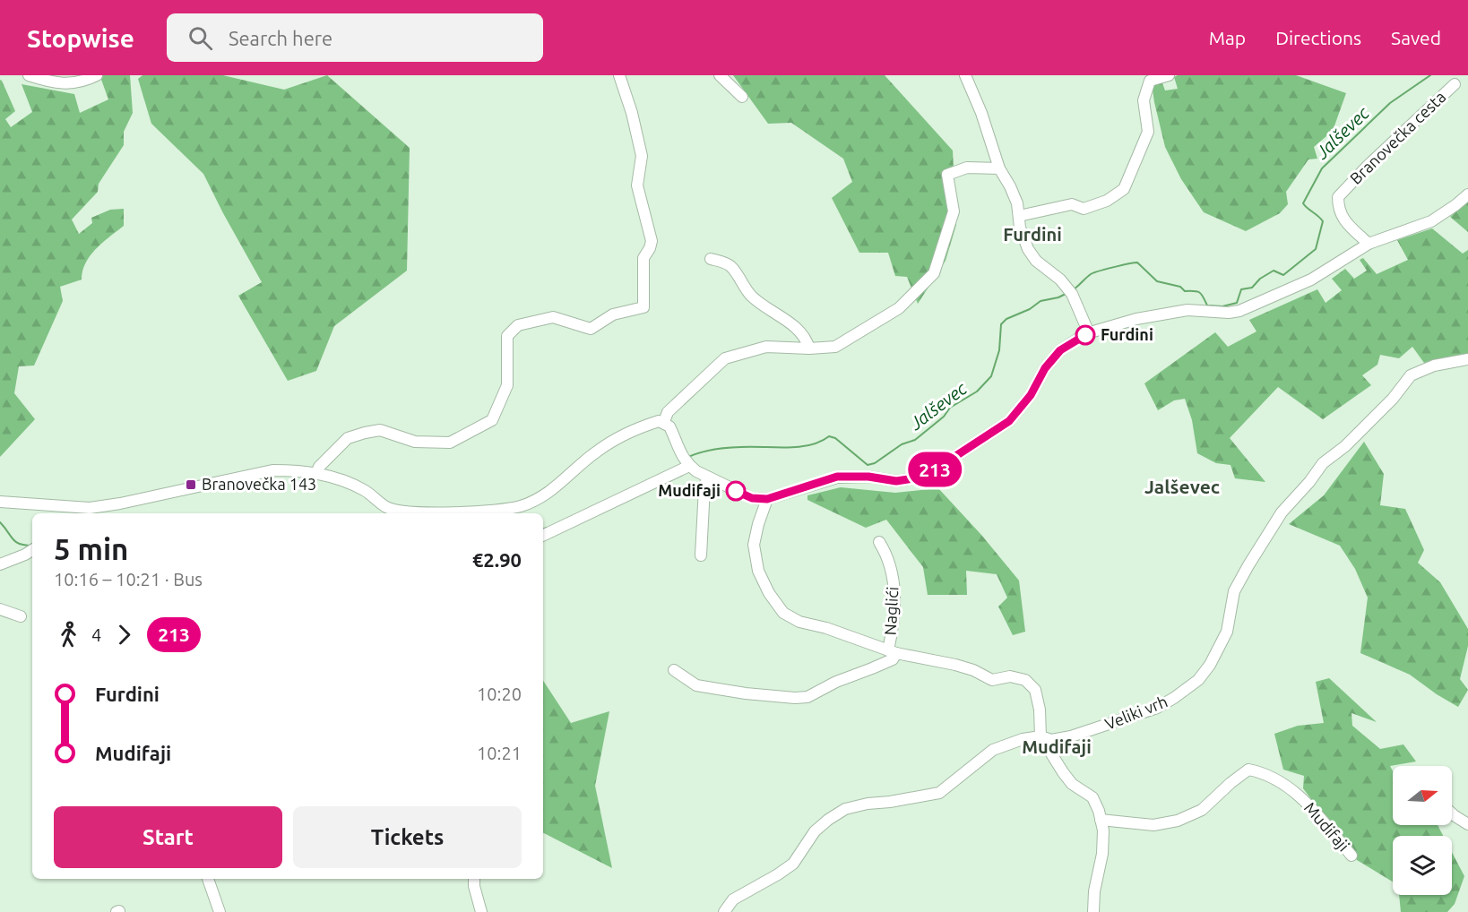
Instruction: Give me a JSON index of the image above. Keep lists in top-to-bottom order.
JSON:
{
  "streets": {
    "street": [
      "Branovečka cesta",
      "Naglići",
      "Veliki vrh",
      "Mudifaji"
    ]
  },
  "districts": ["Furdini", "Jalševec", "Mudifaji"],
  "water": ["Jalševec"],
  "places": {
    "other": ["Furdini", "Mudifaji"],
    "transit": ["Branovečka 143"]
  },
  "lines": ["bus line 213"],
  "north": "right",
  "page": {
    "header": "Stopwise",
    "search": "Search here",
    "nav": ["Map", "Directions", "Saved"],
    "on_map": "213",
    "heading": ["5 min", "10:16 – 10:21 · Bus", "€2.90"],
    "legs": ["4", "213"],
    "list": [
      {
        "name": "Furdini",
        "value": "10:20"
      },
      {
        "name": "Mudifaji",
        "value": "10:21"
      }
    ],
    "buttons": ["Start", "Tickets"]
  }
}
